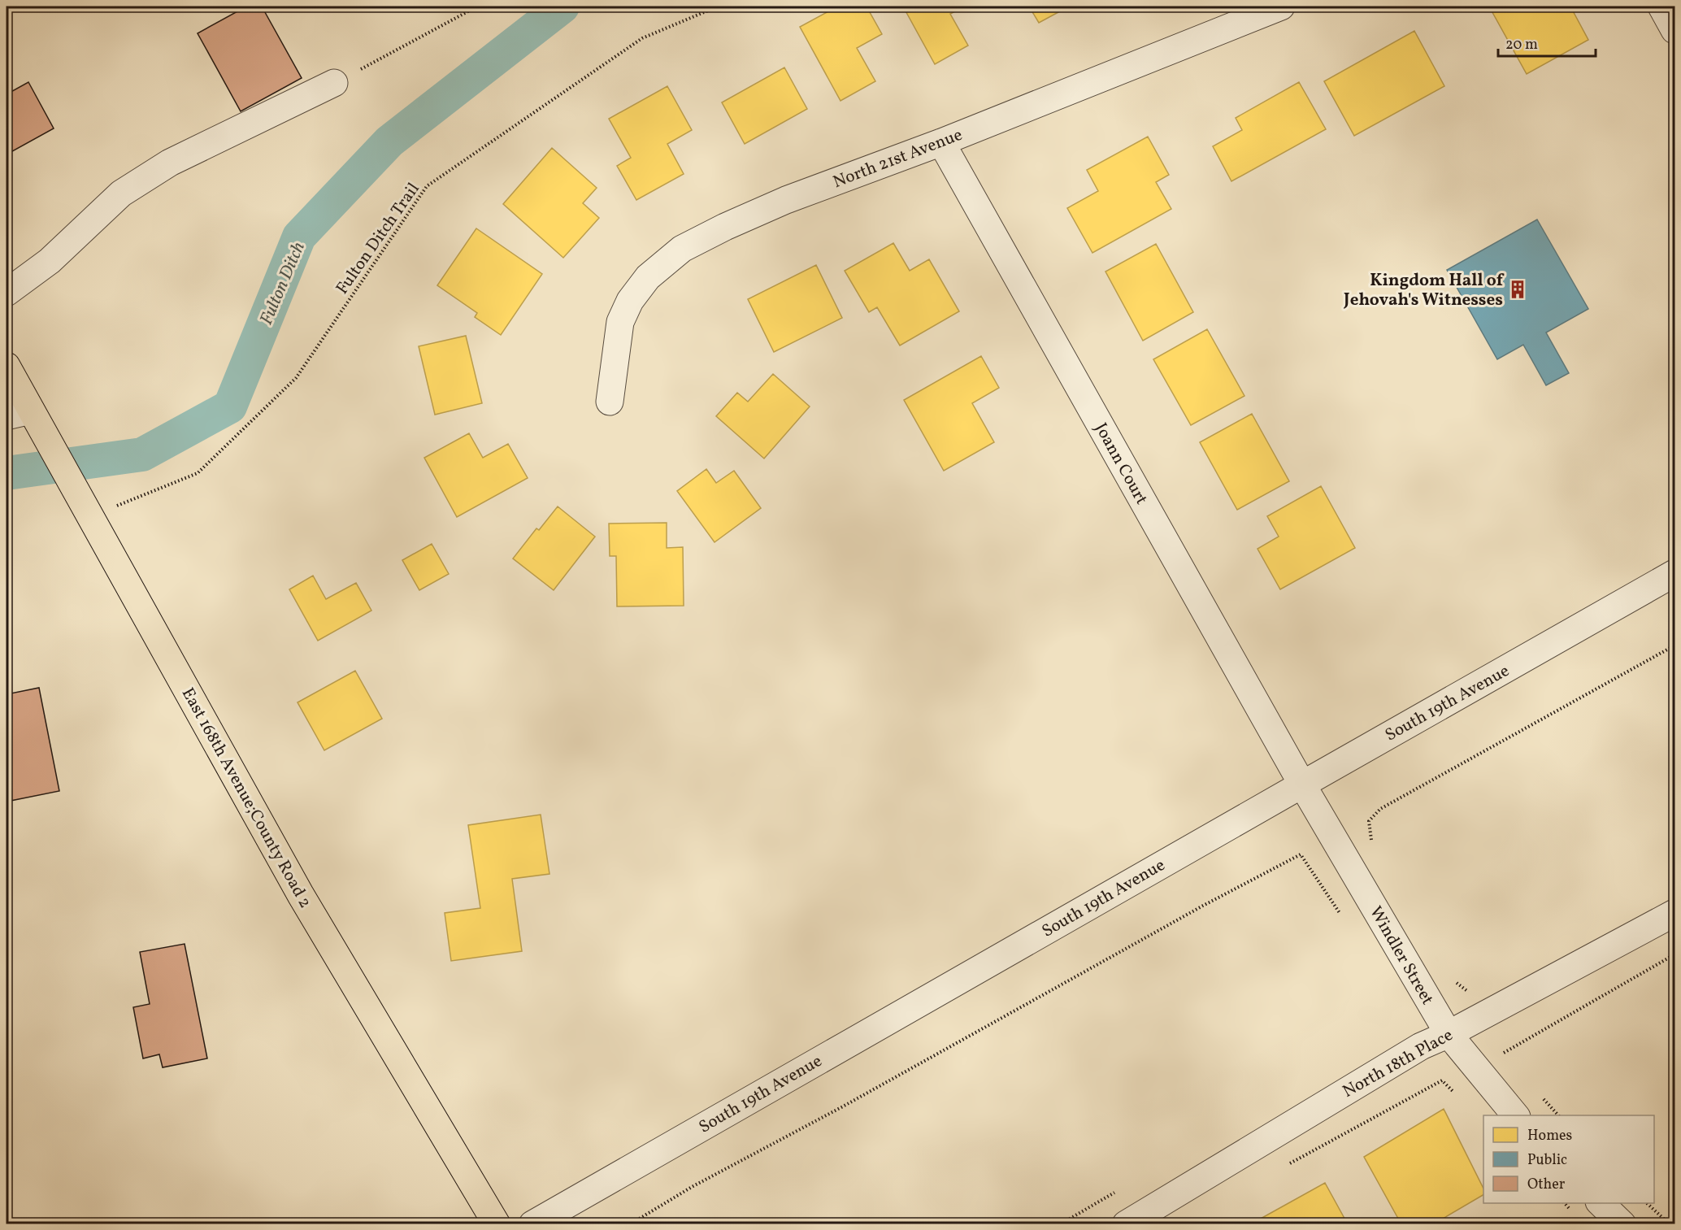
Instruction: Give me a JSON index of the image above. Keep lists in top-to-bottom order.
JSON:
{
  "streets": {
    "main road": ["East 168th Avenue;County Road 2"],
    "street": [
      "North 21st Avenue",
      "Joann Court",
      "South 19th Avenue",
      "Windler Street",
      "North 18th Place"
    ],
    "path": ["Fulton Ditch Trail"]
  },
  "crossings": [
    ["North 21st Avenue", "Joann Court"],
    ["Fulton Ditch Trail", "East 168th Avenue;County Road 2"],
    ["Joann Court", "South 19th Avenue"],
    ["Joann Court", "Windler Street"],
    ["South 19th Avenue", "Windler Street"],
    ["Windler Street", "North 18th Place"]
  ],
  "water": ["Fulton Ditch"],
  "places": {
    "building": ["Kingdom Hall of Jehovah's Witnesses"]
  },
  "legend": ["Homes", "Public", "Other"],
  "scale_bar": "20 m"
}
